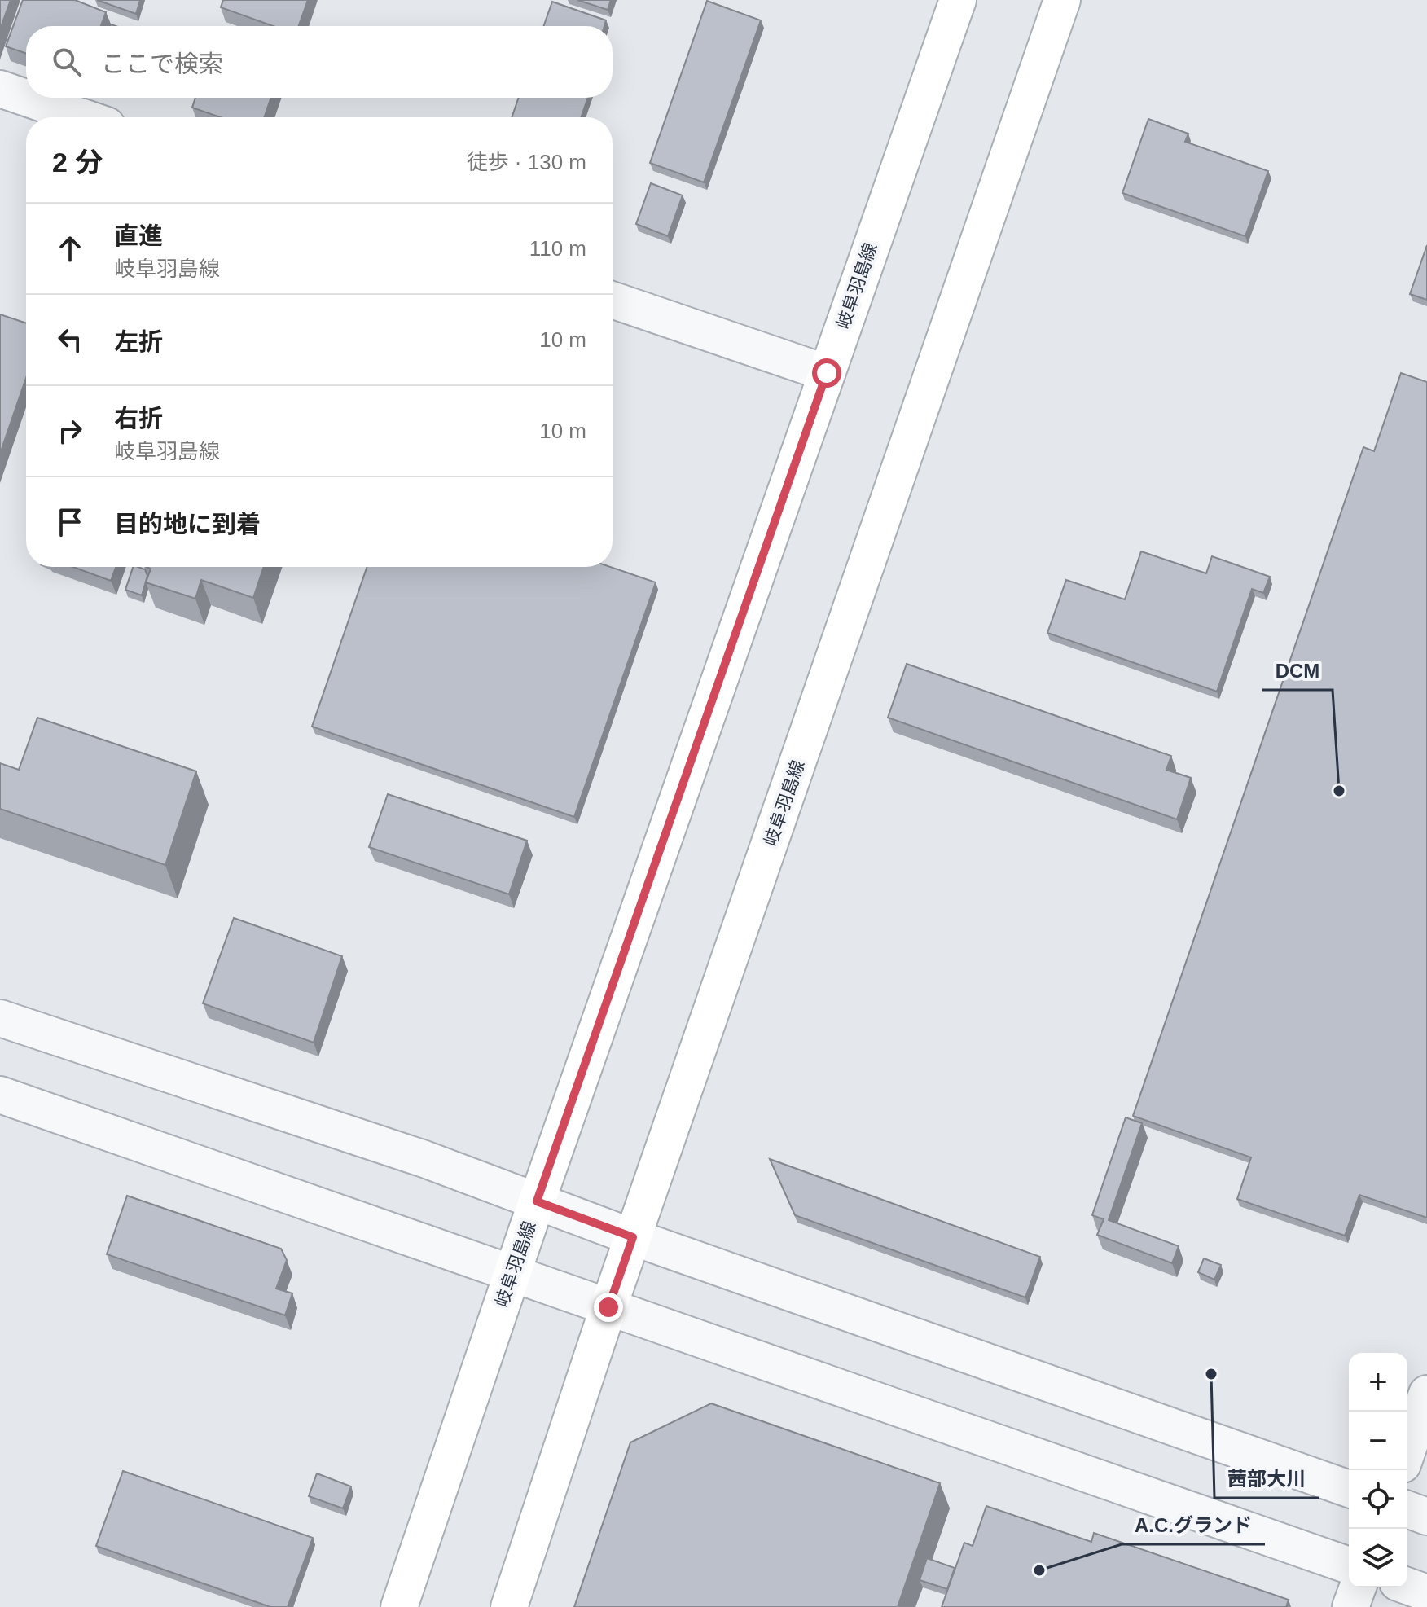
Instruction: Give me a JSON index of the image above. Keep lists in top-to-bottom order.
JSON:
{
  "streets": {
    "main road": ["岐阜羽島線"]
  },
  "places": ["DCM", "茜部大川", "A.C.グランド"],
  "page": {
    "search": "ここで検索",
    "heading": ["2 分", "徒歩 · 130 m"],
    "list": [
      ["直進", "岐阜羽島線", "110 m"],
      ["左折", "10 m"],
      ["右折", "岐阜羽島線", "10 m"],
      "目的地に到着"
    ],
    "map_buttons": ["+", "−"]
  }
}
